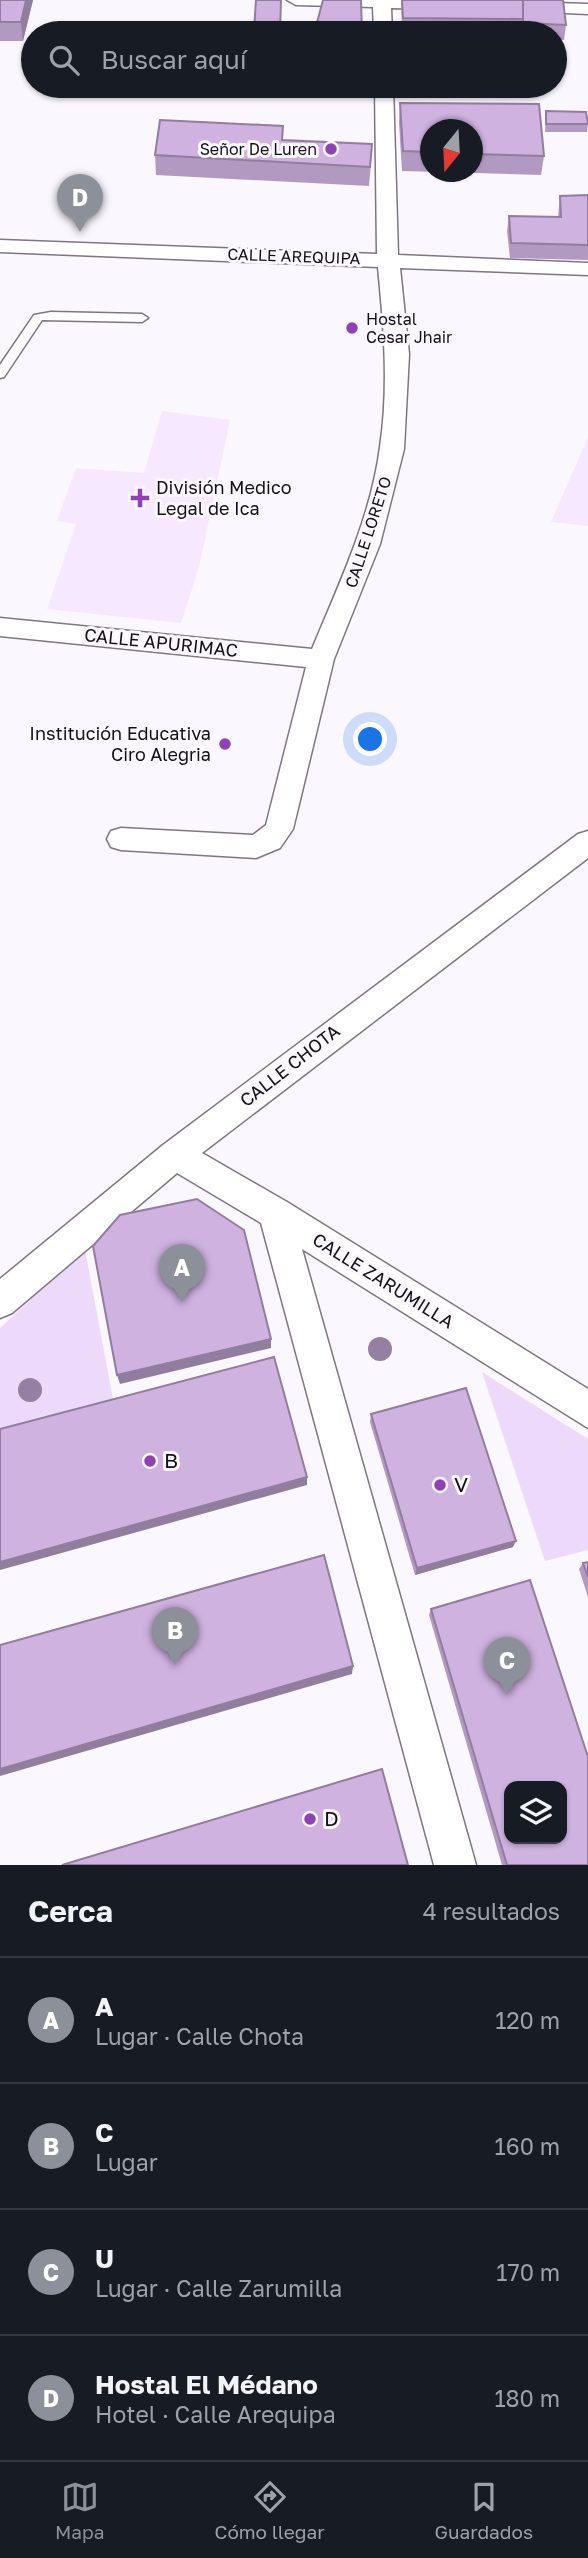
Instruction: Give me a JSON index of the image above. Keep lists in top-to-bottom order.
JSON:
{
  "streets": {
    "street": [
      "CALLE AREQUIPA",
      "CALLE LORETO",
      "CALLE APURIMAC",
      "CALLE CHOTA",
      "CALLE ZARUMILLA"
    ]
  },
  "crossings": [
    ["CALLE AREQUIPA", "CALLE LORETO"],
    ["CALLE LORETO", "CALLE APURIMAC"],
    ["CALLE CHOTA", "CALLE ZARUMILLA"]
  ],
  "places": {
    "other": [
      "Señor De Luren",
      "Hostal Cesar Jhair",
      "Institución Educativa Ciro Alegria",
      "B",
      "V",
      "D"
    ],
    "health": ["División Medico Legal de Ica"]
  },
  "north": "bottom",
  "page": {
    "search": "Buscar aquí",
    "pins": [
      "D",
      "A",
      "B",
      "C"
    ],
    "heading": ["Cerca", "4 resultados"],
    "list": [
      {
        "mark": "A",
        "name": "A",
        "note": "Lugar · Calle Chota",
        "value": "120 m"
      },
      {
        "mark": "B",
        "name": "C",
        "note": "Lugar",
        "value": "160 m"
      },
      {
        "mark": "C",
        "name": "U",
        "note": "Lugar · Calle Zarumilla",
        "value": "170 m"
      },
      {
        "mark": "D",
        "name": "Hostal El Médano",
        "note": "Hotel · Calle Arequipa",
        "value": "180 m"
      }
    ],
    "nav": ["Mapa", "Cómo llegar", "Guardados"]
  }
}
